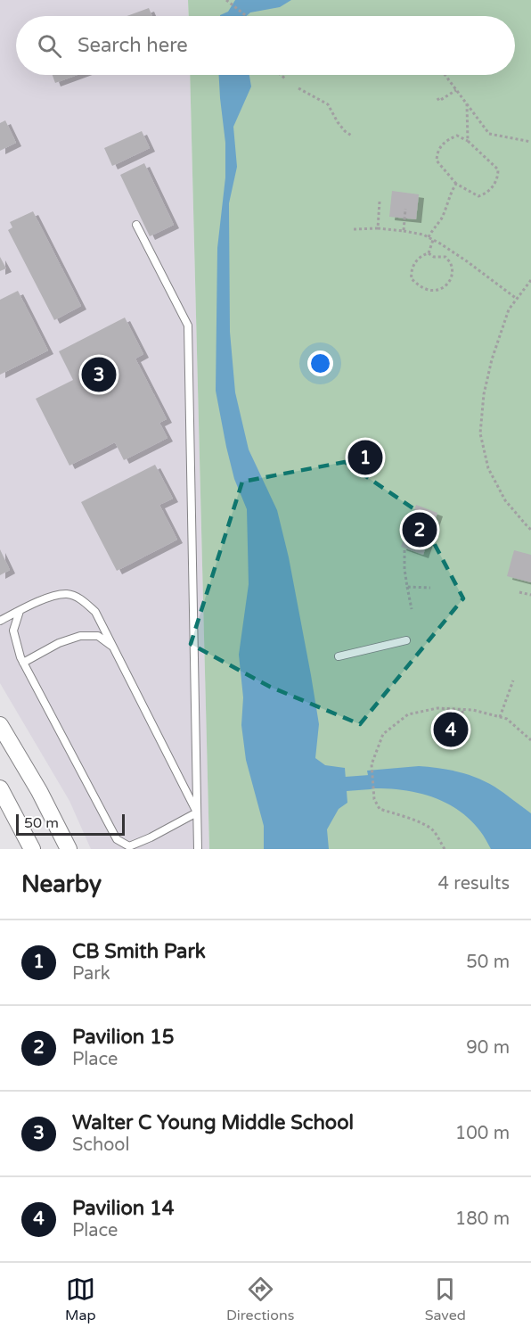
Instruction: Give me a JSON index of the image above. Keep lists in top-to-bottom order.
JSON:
{
  "scale_bar": "50 m",
  "page": {
    "search": "Search here",
    "pins": [
      "3",
      "1",
      "2",
      "4"
    ],
    "scale": "50 m",
    "heading": ["Nearby", "4 results"],
    "list": [
      {
        "mark": "1",
        "name": "CB Smith Park",
        "note": "Park",
        "value": "50 m"
      },
      {
        "mark": "2",
        "name": "Pavilion 15",
        "note": "Place",
        "value": "90 m"
      },
      {
        "mark": "3",
        "name": "Walter C Young Middle School",
        "note": "School",
        "value": "100 m"
      },
      {
        "mark": "4",
        "name": "Pavilion 14",
        "note": "Place",
        "value": "180 m"
      }
    ],
    "nav": ["Map", "Directions", "Saved"]
  }
}
